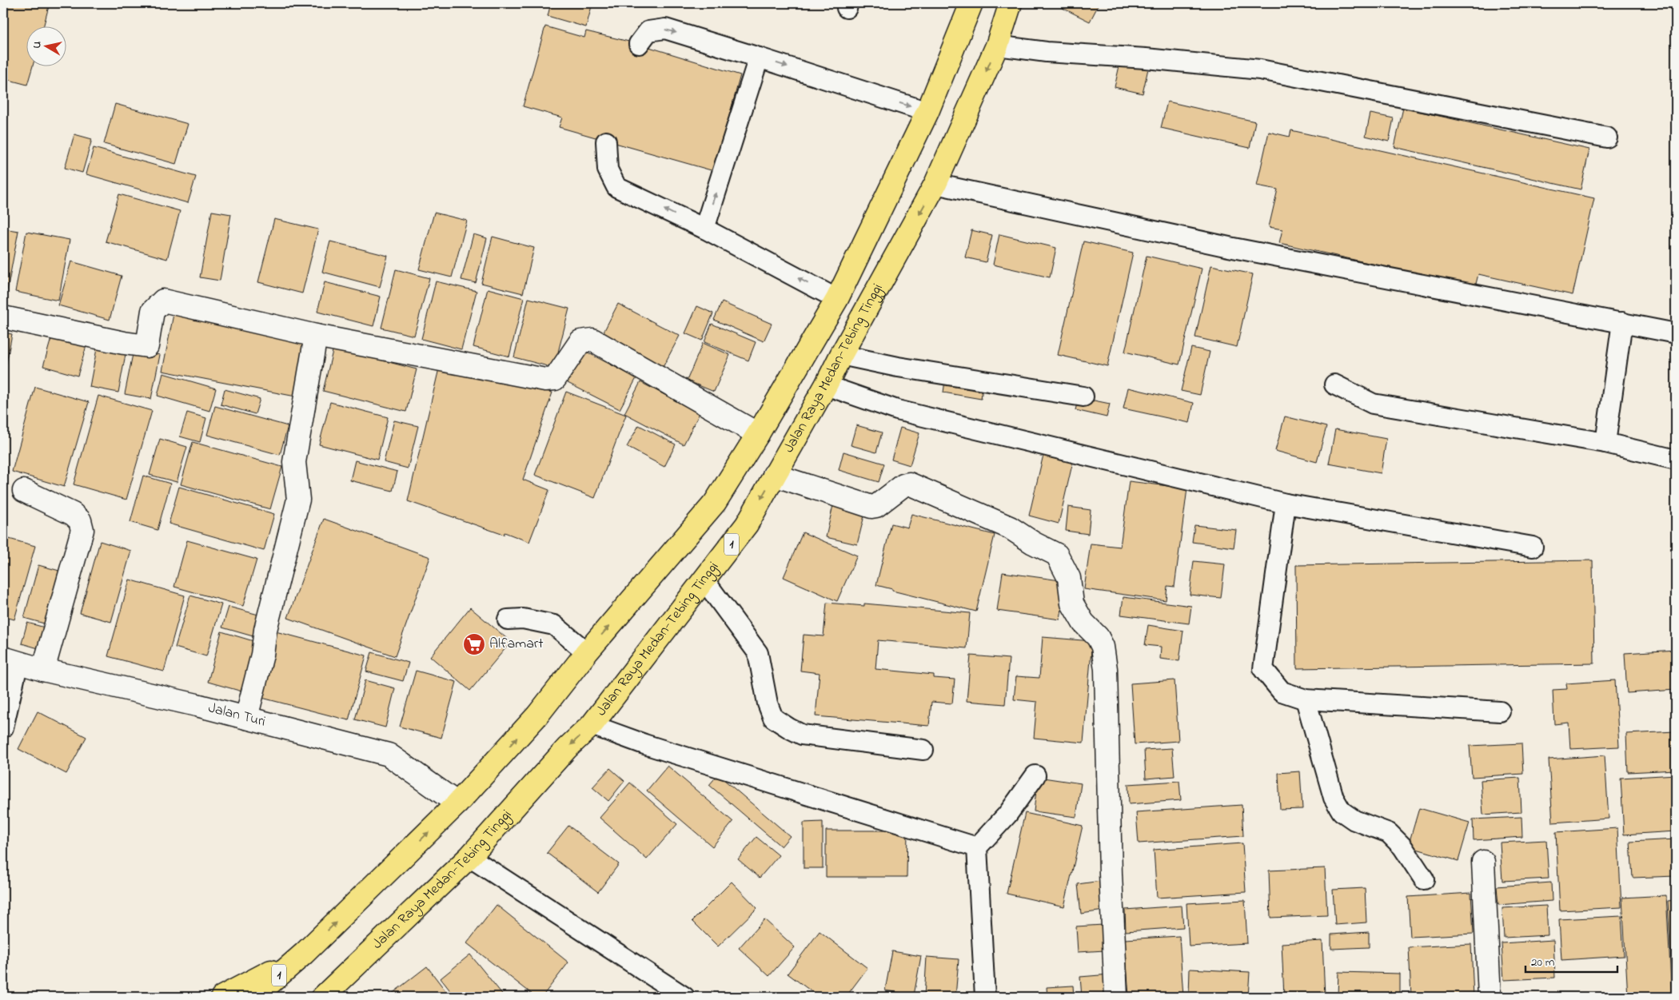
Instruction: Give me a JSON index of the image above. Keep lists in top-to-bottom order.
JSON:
{
  "streets": {
    "highway": ["Jalan Raya Medan-Tebing Tinggi", "1"],
    "street": ["Jalan Turi"]
  },
  "crossings": [
    ["1", "Jalan Turi"]
  ],
  "places": {
    "supermarket": ["Alfamart"]
  },
  "scale_bar": "20 m",
  "north": "left"
}
